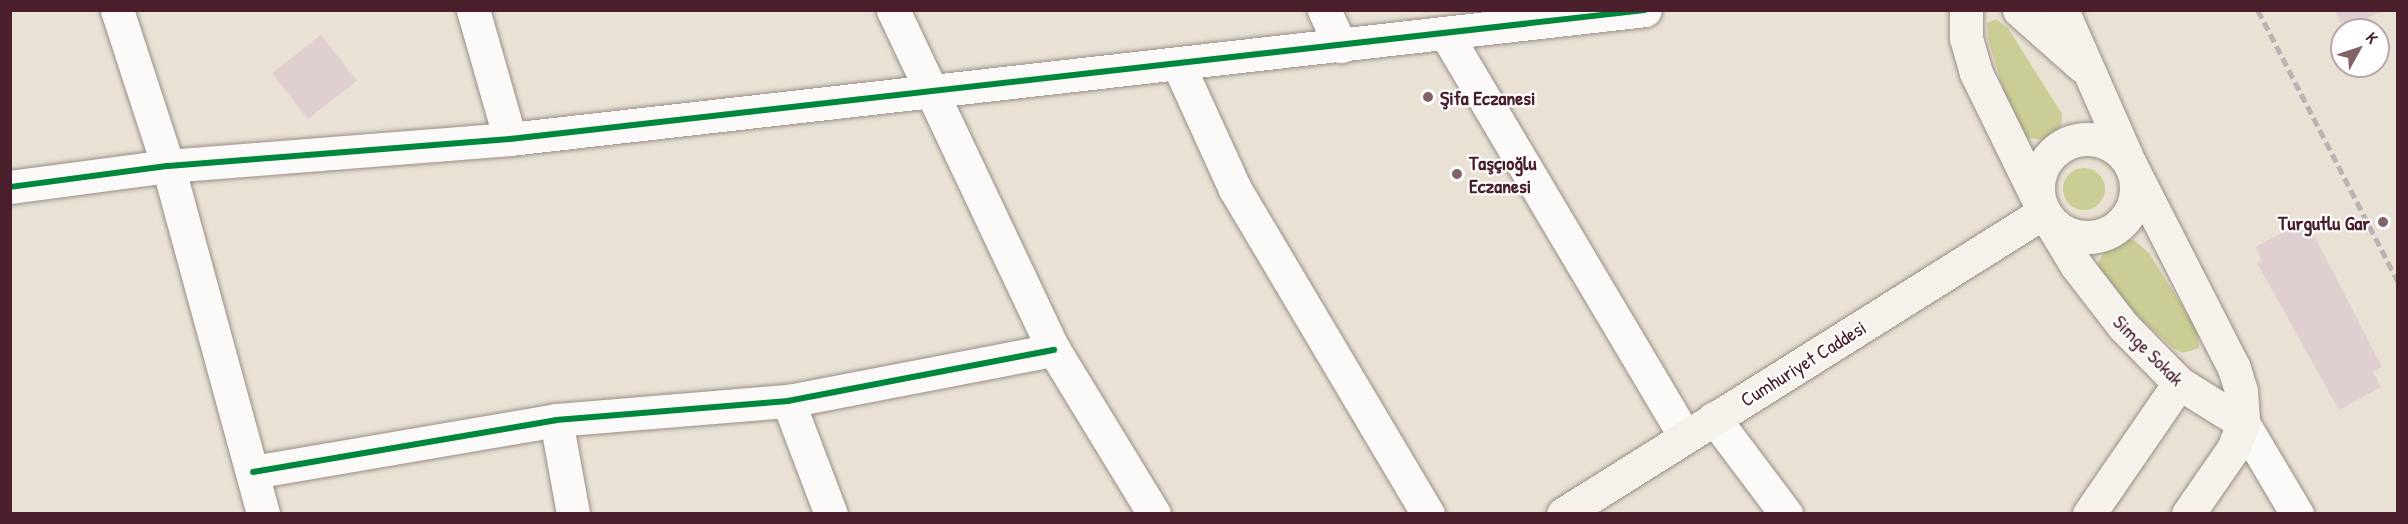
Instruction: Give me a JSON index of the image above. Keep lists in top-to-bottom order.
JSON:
{
  "streets": {
    "main road": ["Simge Sokak", "Cumhuriyet Caddesi"]
  },
  "crossings": [
    ["Simge Sokak", "Cumhuriyet Caddesi"]
  ],
  "places": ["Şifa Eczanesi", "Taşçıoğlu Eczanesi", "Turgutlu Gar"],
  "north": "top right"
}
